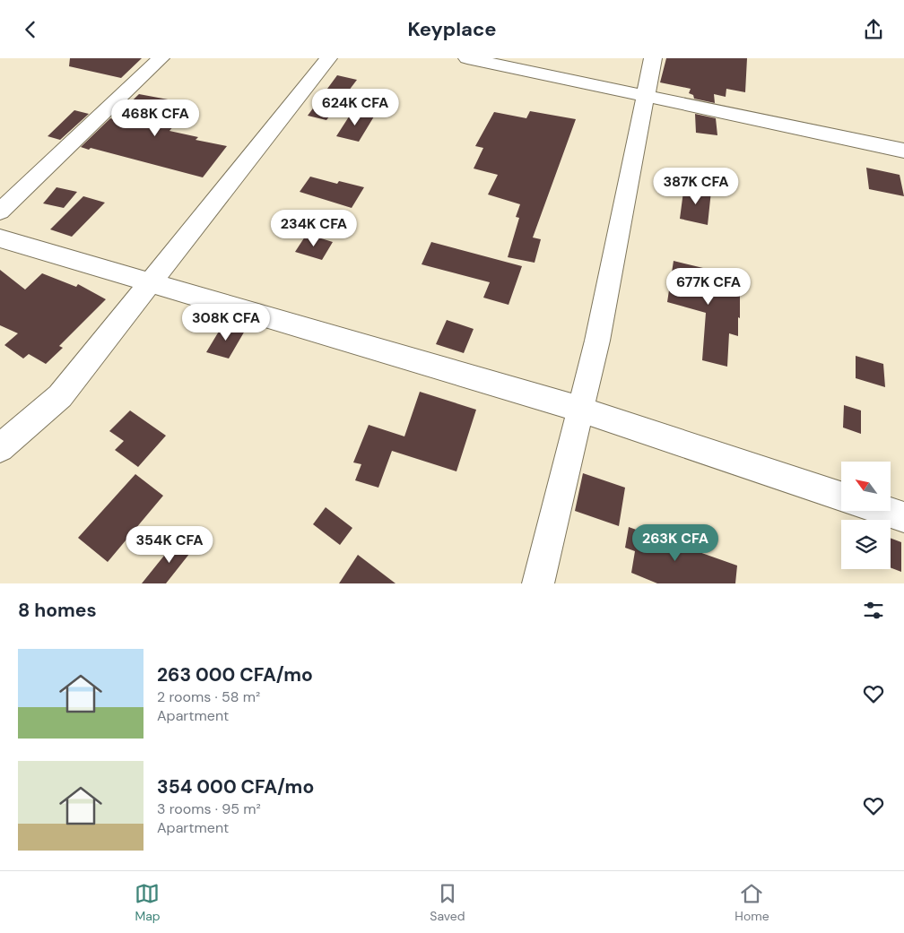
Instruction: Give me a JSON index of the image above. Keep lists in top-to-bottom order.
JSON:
{
  "north": "top left",
  "page": {
    "header": "Keyplace",
    "price": [
      "624K CFA",
      "468K CFA",
      "387K CFA",
      "234K CFA",
      "677K CFA",
      "308K CFA",
      "263K CFA",
      "354K CFA"
    ],
    "heading": "8 homes",
    "list": [
      {
        "name": "263 000 CFA/mo",
        "note": "2 rooms · 58 m² · Apartment"
      },
      {
        "name": "354 000 CFA/mo",
        "note": "3 rooms · 95 m² · Apartment"
      }
    ],
    "tabs": ["Map", "Saved", "Home"]
  }
}
